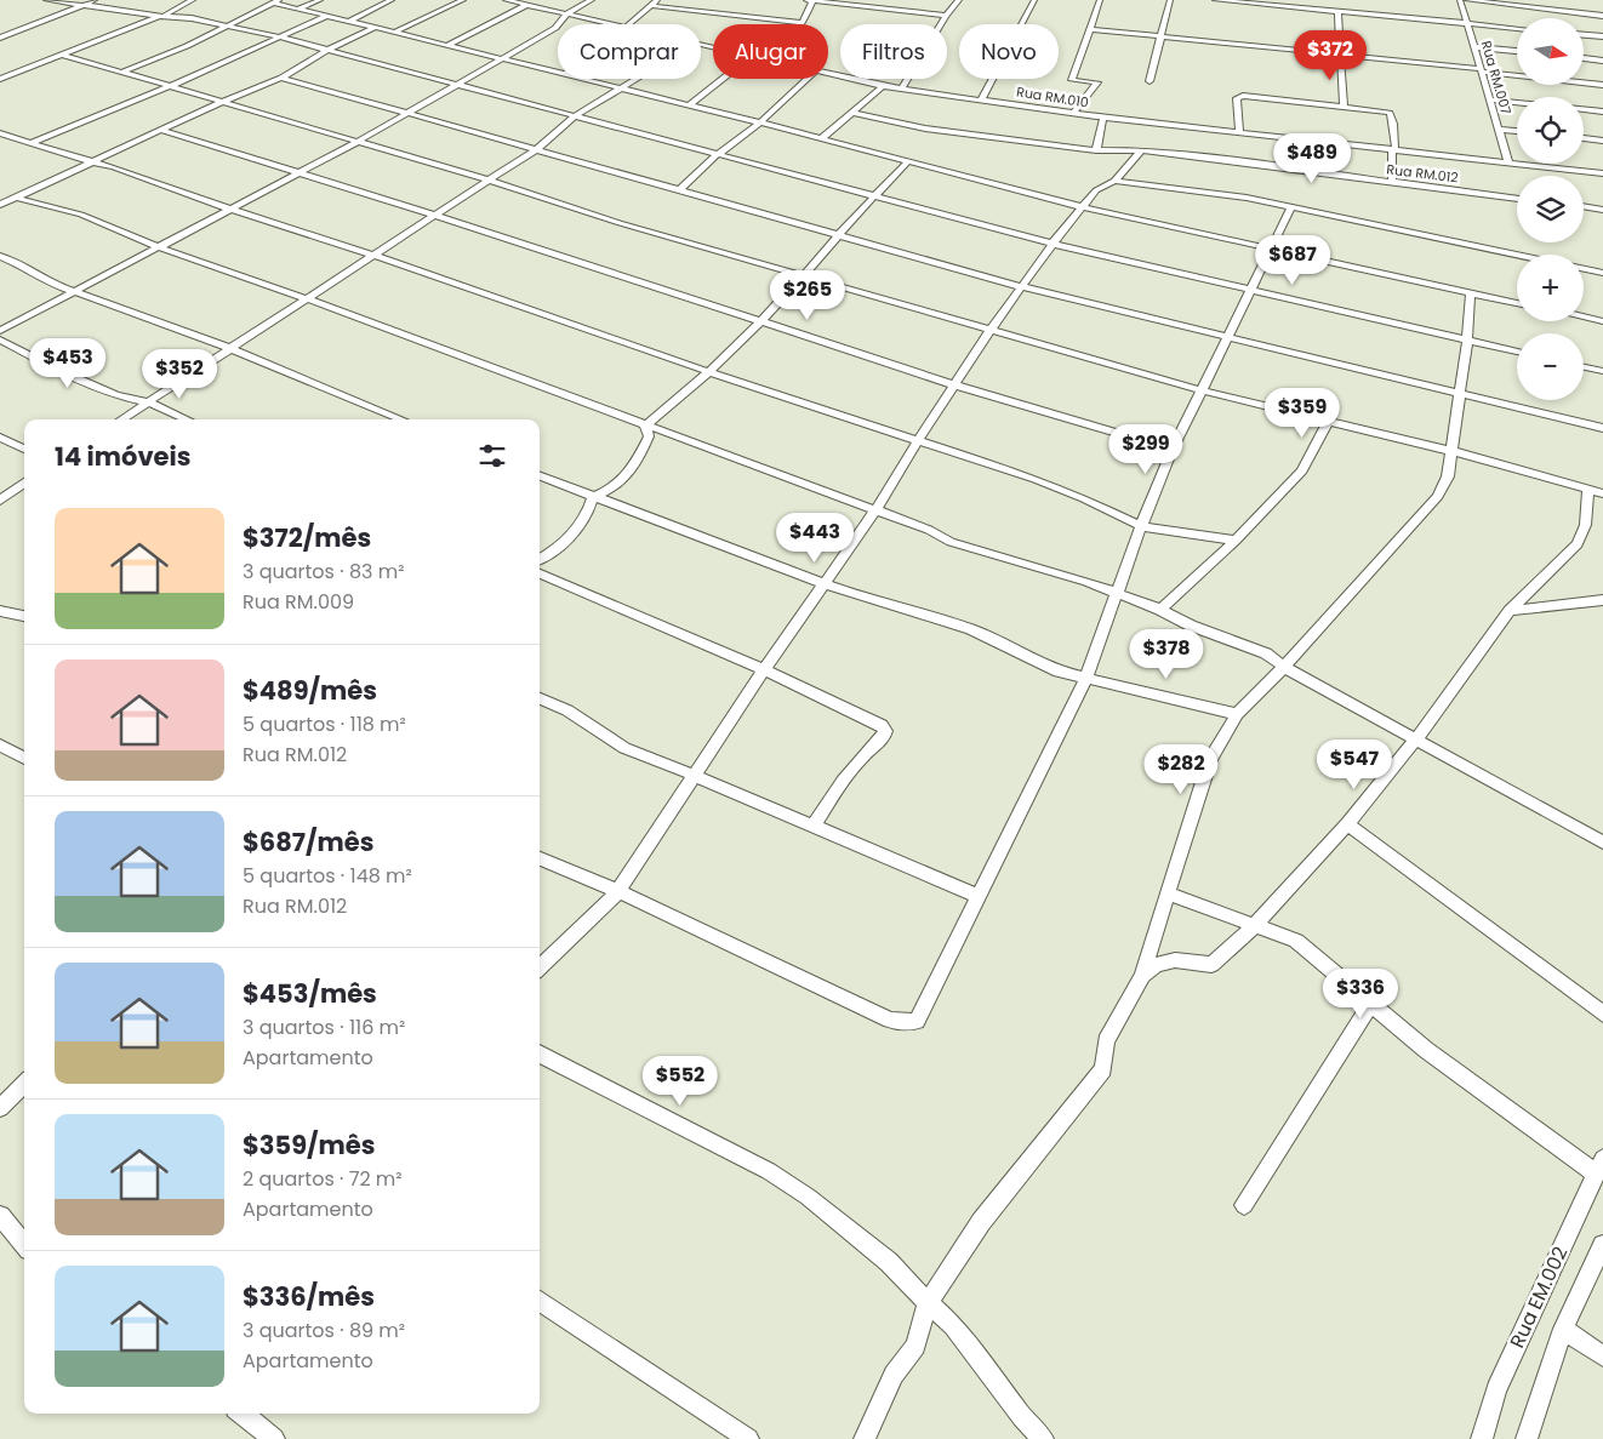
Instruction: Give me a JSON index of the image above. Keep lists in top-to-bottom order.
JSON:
{
  "streets": {
    "street": [
      "Rua RM.007",
      "Rua RM.010",
      "Rua RM.012",
      "Rua EM.002"
    ]
  },
  "crossings": [
    ["Rua RM.007", "Rua RM.010"]
  ],
  "north": "right",
  "page": {
    "map_buttons": ["+", "−"],
    "chip": [
      "Comprar",
      "Alugar",
      "Filtros",
      "Novo"
    ],
    "price": [
      "$372",
      "$489",
      "$687",
      "$265",
      "$453",
      "$352",
      "$359",
      "$299",
      "$443",
      "$378",
      "$547",
      "$282",
      "$336",
      "$552"
    ],
    "heading": "14 imóveis",
    "list": [
      {
        "name": "$372/mês",
        "note": "3 quartos · 83 m² · Rua RM.009"
      },
      {
        "name": "$489/mês",
        "note": "5 quartos · 118 m² · Rua RM.012"
      },
      {
        "name": "$687/mês",
        "note": "5 quartos · 148 m² · Rua RM.012"
      },
      {
        "name": "$453/mês",
        "note": "3 quartos · 116 m² · Apartamento"
      },
      {
        "name": "$359/mês",
        "note": "2 quartos · 72 m² · Apartamento"
      },
      {
        "name": "$336/mês",
        "note": "3 quartos · 89 m² · Apartamento"
      }
    ]
  }
}
